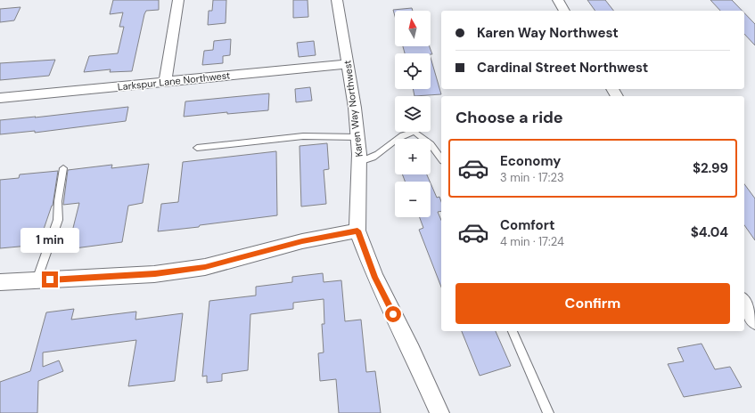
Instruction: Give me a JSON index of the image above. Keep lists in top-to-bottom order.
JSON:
{
  "streets": {
    "street": ["Larkspur Lane Northwest", "Karen Way Northwest"]
  },
  "crossings": [
    ["Larkspur Lane Northwest", "Karen Way Northwest"]
  ],
  "north": "top",
  "page": {
    "map_buttons": ["+", "−"],
    "banner": ["Karen Way Northwest", "Cardinal Street Northwest"],
    "heading": "Choose a ride",
    "list": [
      {
        "name": "Economy",
        "note": "3 min · 17:23",
        "value": "$2.99"
      },
      {
        "name": "Comfort",
        "note": "4 min · 17:24",
        "value": "$4.04"
      }
    ],
    "bubble": "1 min",
    "buttons": "Confirm"
  }
}
